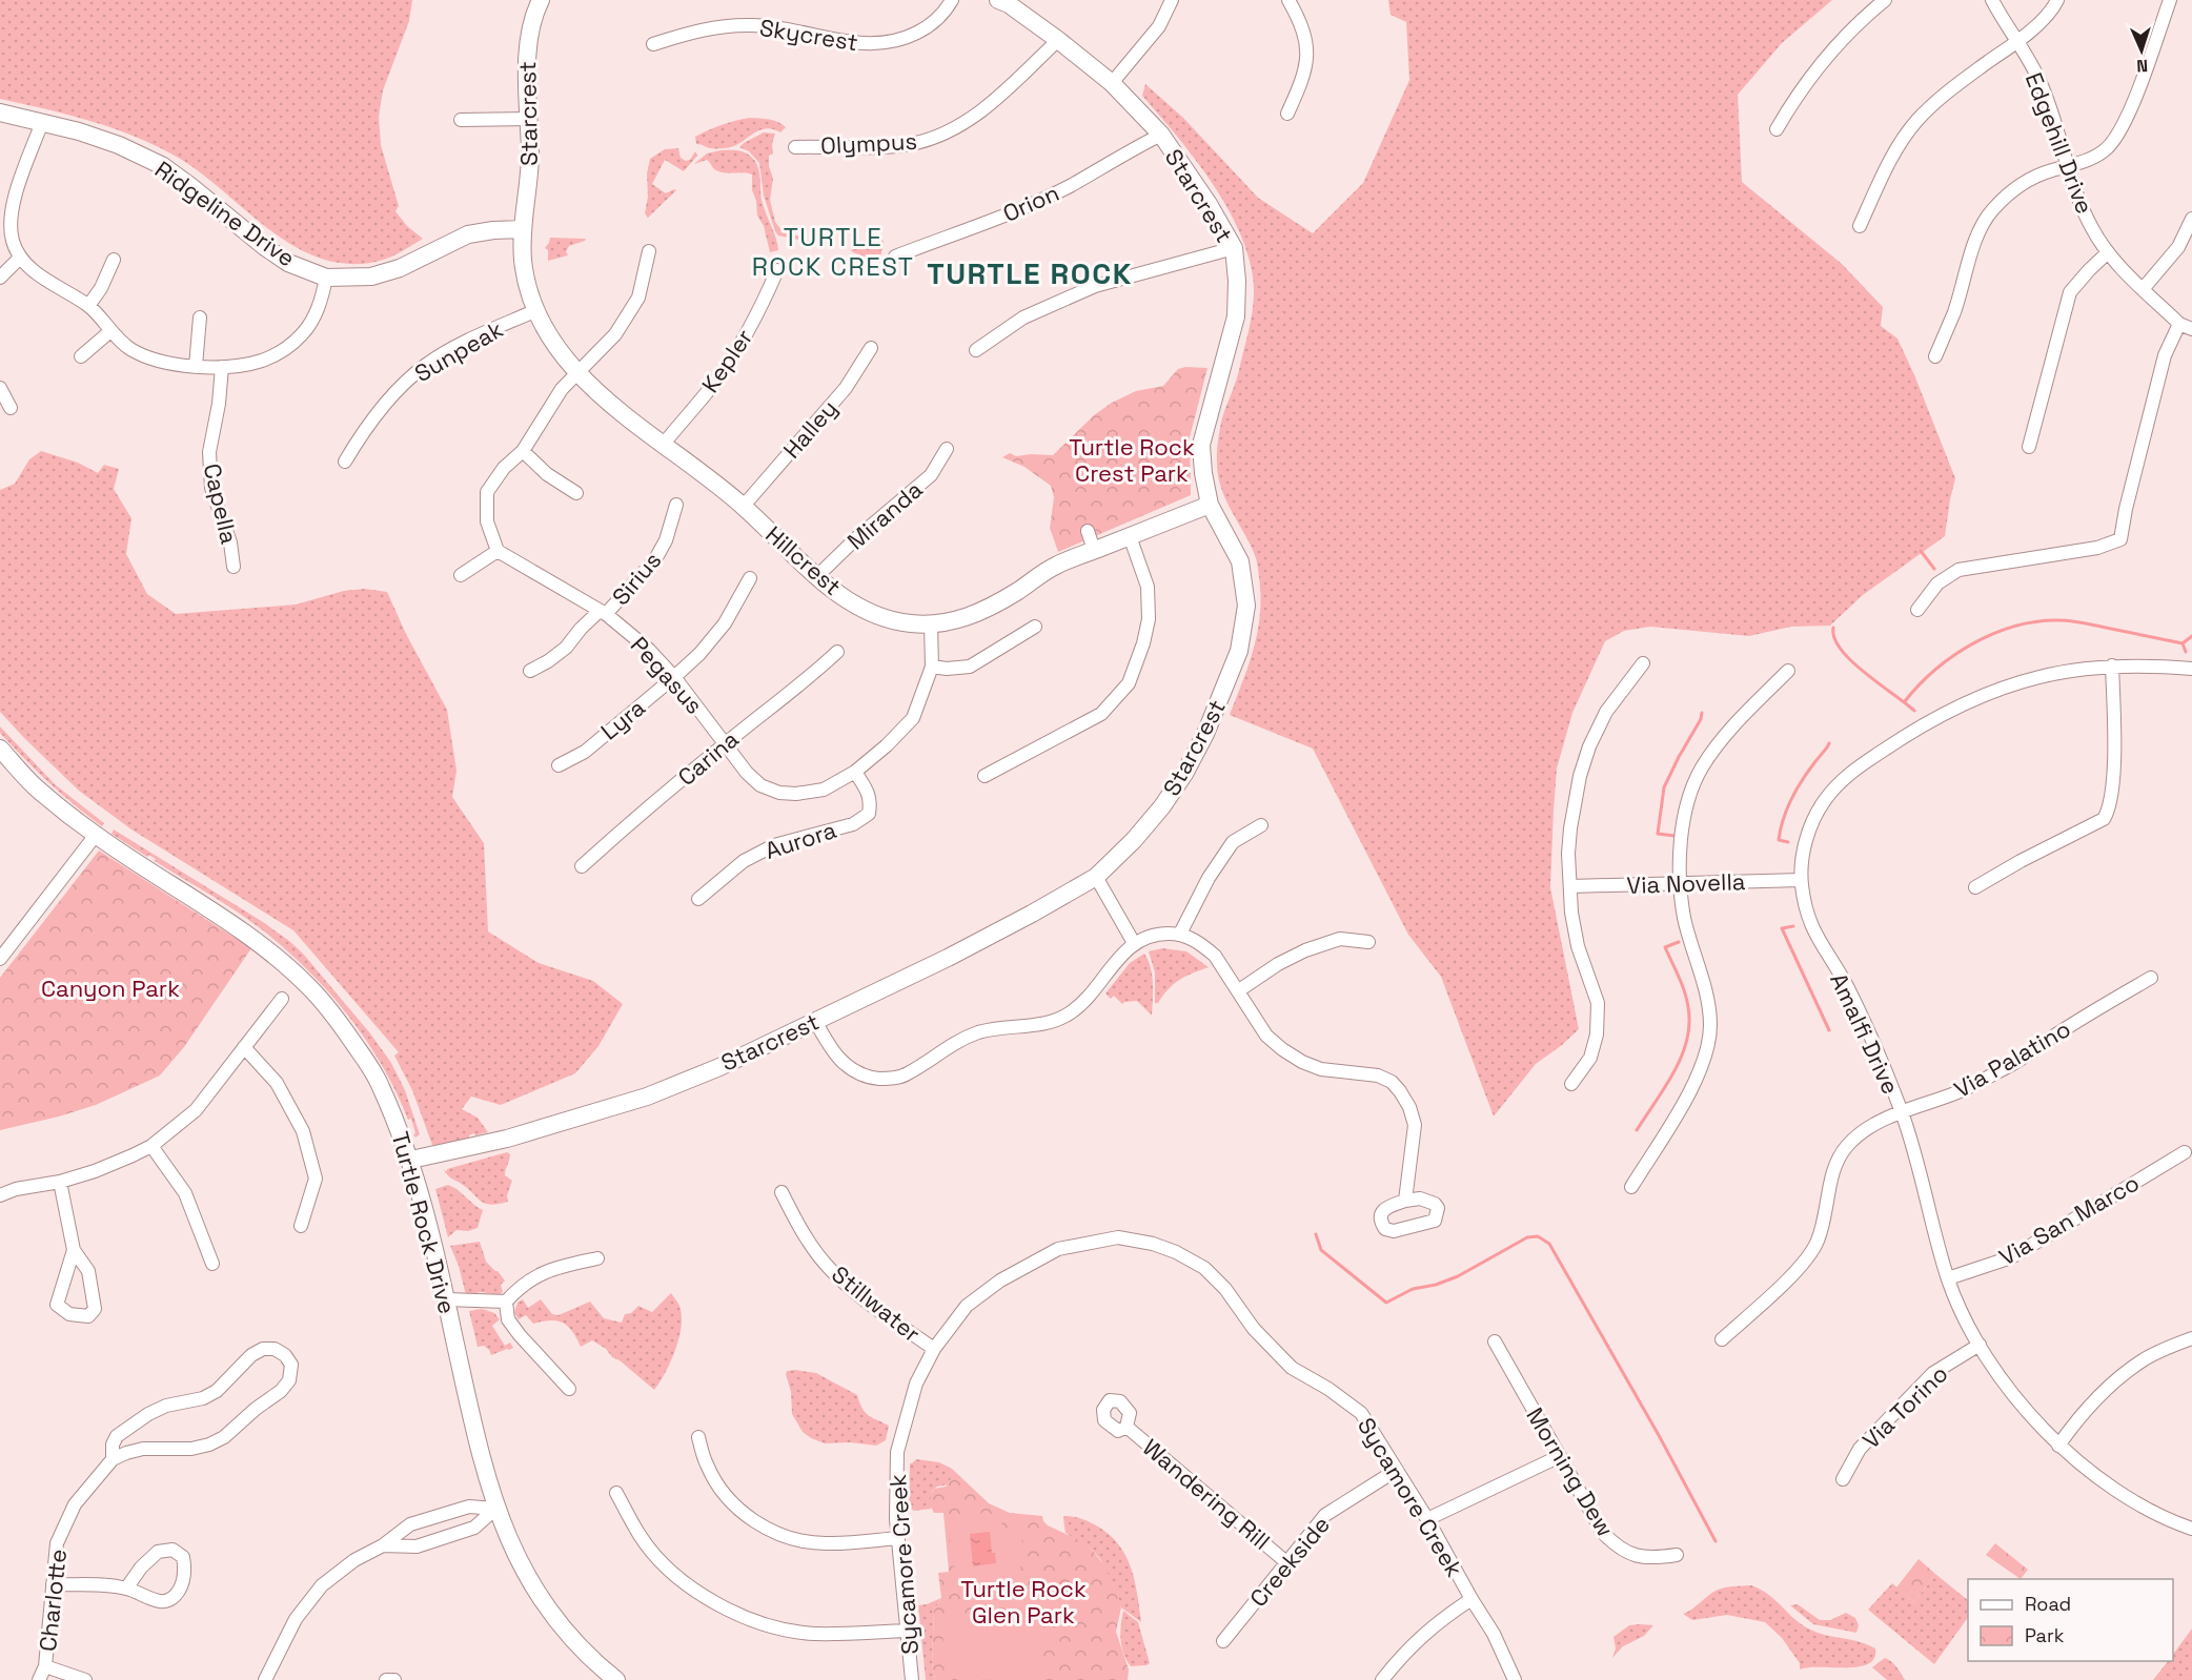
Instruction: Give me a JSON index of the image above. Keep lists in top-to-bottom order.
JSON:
{
  "streets": {
    "street": [
      "Skycrest",
      "Starcrest",
      "Olympus",
      "Edgehill Drive",
      "Orion",
      "Ridgeline Drive",
      "Sunpeak",
      "Kepler",
      "Halley",
      "Capella",
      "Miranda",
      "Hillcrest",
      "Sirius",
      "Pegasus",
      "Lyra",
      "Carina",
      "Aurora",
      "Via Novella",
      "Amalfi Drive",
      "Via Palatino",
      "Via San Marco",
      "Turtle Rock Drive",
      "Stillwater",
      "Via Torino",
      "Morning Dew",
      "Wandering Rill",
      "Sycamore Creek",
      "Creekside",
      "Charlotte"
    ]
  },
  "crossings": [
    ["Starcrest", "Olympus"],
    ["Starcrest", "Orion"],
    ["Starcrest", "Ridgeline Drive"],
    ["Starcrest", "Hillcrest"],
    ["Starcrest", "Turtle Rock Drive"],
    ["Ridgeline Drive", "Hillcrest"],
    ["Sunpeak", "Hillcrest"],
    ["Kepler", "Hillcrest"],
    ["Halley", "Hillcrest"],
    ["Miranda", "Hillcrest"],
    ["Hillcrest", "Pegasus"],
    ["Sirius", "Pegasus"],
    ["Pegasus", "Lyra"],
    ["Pegasus", "Carina"],
    ["Pegasus", "Aurora"],
    ["Via Novella", "Amalfi Drive"],
    ["Amalfi Drive", "Via Palatino"],
    ["Amalfi Drive", "Via San Marco"],
    ["Amalfi Drive", "Via Torino"],
    ["Stillwater", "Sycamore Creek"],
    ["Wandering Rill", "Creekside"],
    ["Sycamore Creek", "Creekside"]
  ],
  "districts": ["TURTLE ROCK CREST", "TURTLE ROCK"],
  "parks": ["Turtle Rock Crest Park", "Canyon Park", "Turtle Rock Glen Park"],
  "legend": ["Road", "Park"],
  "north": "bottom"
}
